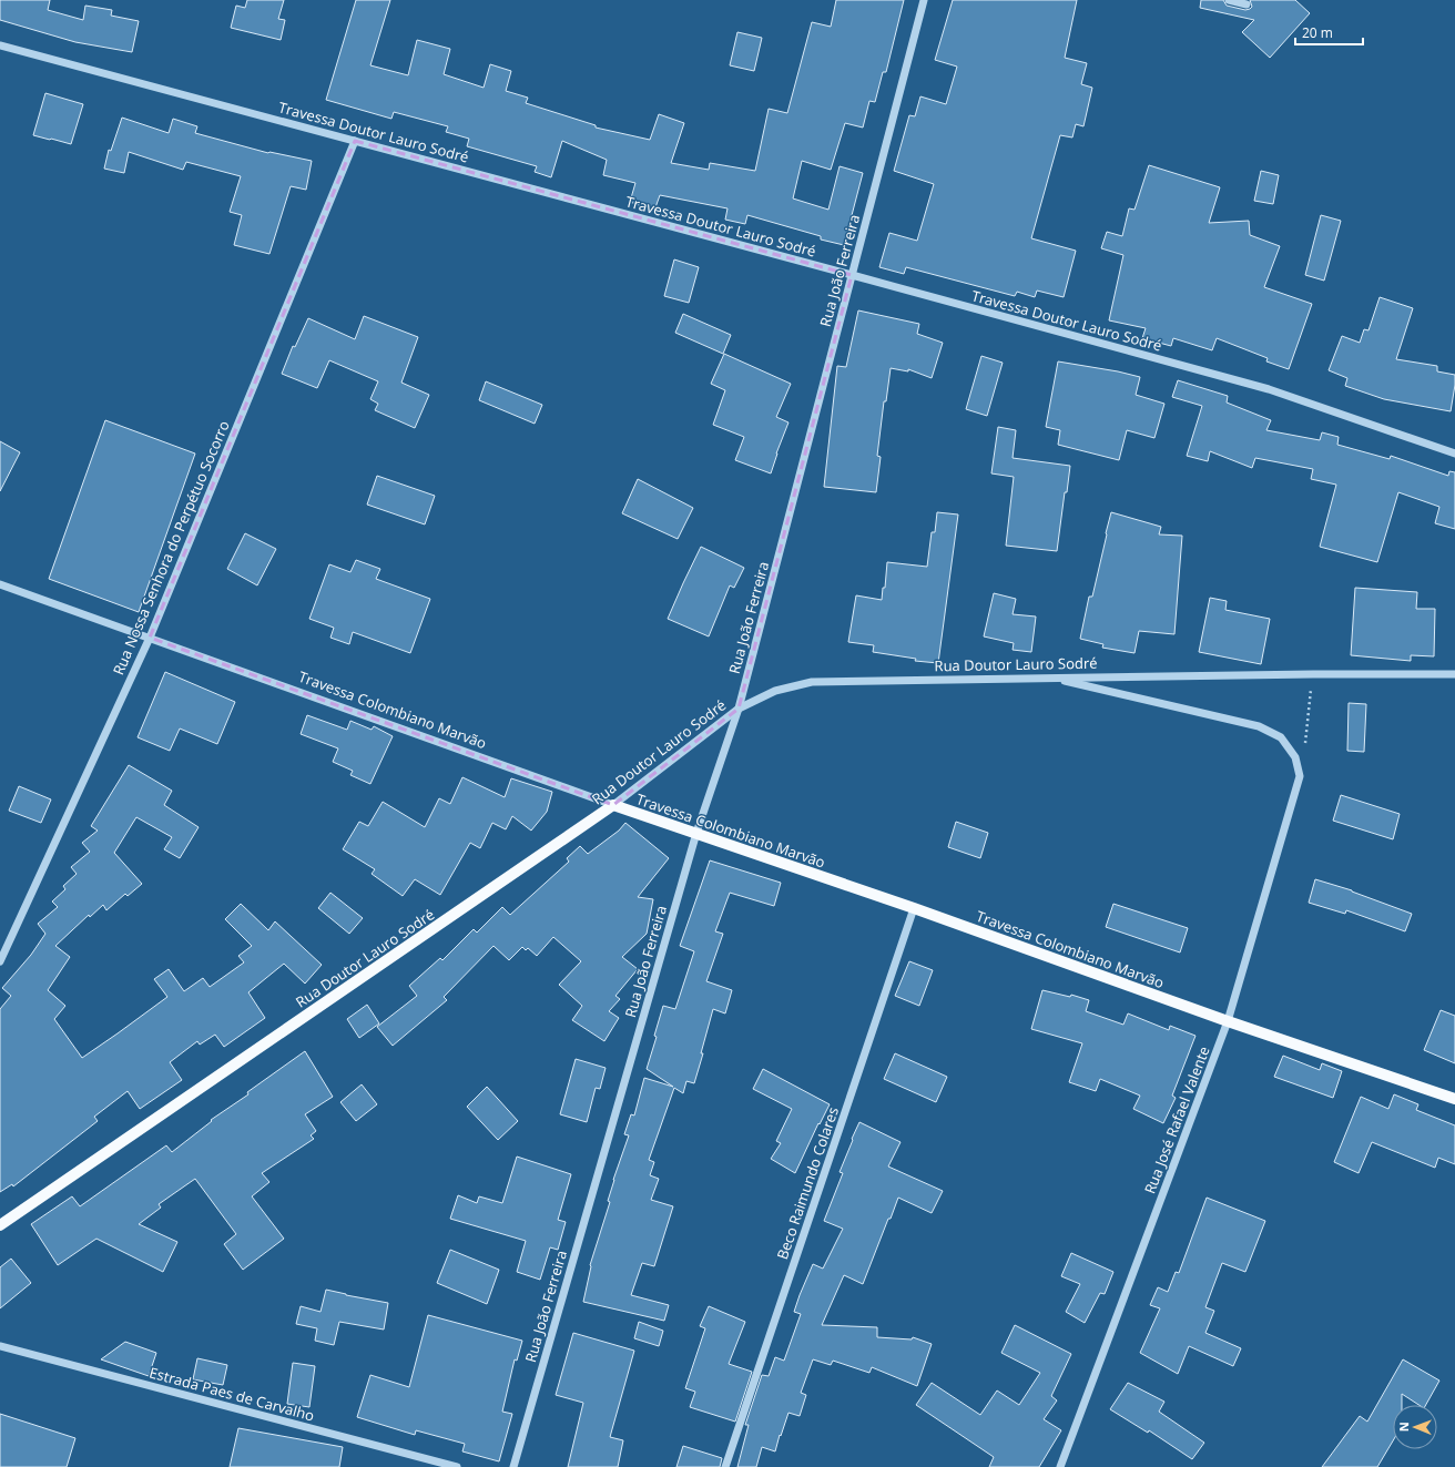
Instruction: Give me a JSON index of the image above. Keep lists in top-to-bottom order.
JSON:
{
  "streets": {
    "main road": ["Rua Doutor Lauro Sodré", "Travessa Colombiano Marvão"],
    "street": [
      "Travessa Doutor Lauro Sodré",
      "Rua João Ferreira",
      "Rua Nossa Senhora do Perpétuo Socorro",
      "Rua José Rafael Valente",
      "Beco Raimundo Colares",
      "Estrada Paes de Carvalho"
    ]
  },
  "crossings": [
    ["Travessa Doutor Lauro Sodré", "Rua João Ferreira"],
    ["Travessa Doutor Lauro Sodré", "Rua Nossa Senhora do Perpétuo Socorro"],
    ["Rua João Ferreira", "Rua Doutor Lauro Sodré"],
    ["Rua João Ferreira", "Travessa Colombiano Marvão"],
    ["Rua Nossa Senhora do Perpétuo Socorro", "Travessa Colombiano Marvão"],
    ["Rua Doutor Lauro Sodré", "Travessa Colombiano Marvão"],
    ["Travessa Colombiano Marvão", "Rua José Rafael Valente"],
    ["Travessa Colombiano Marvão", "Beco Raimundo Colares"]
  ],
  "scale_bar": "20 m",
  "north": "left"
}
